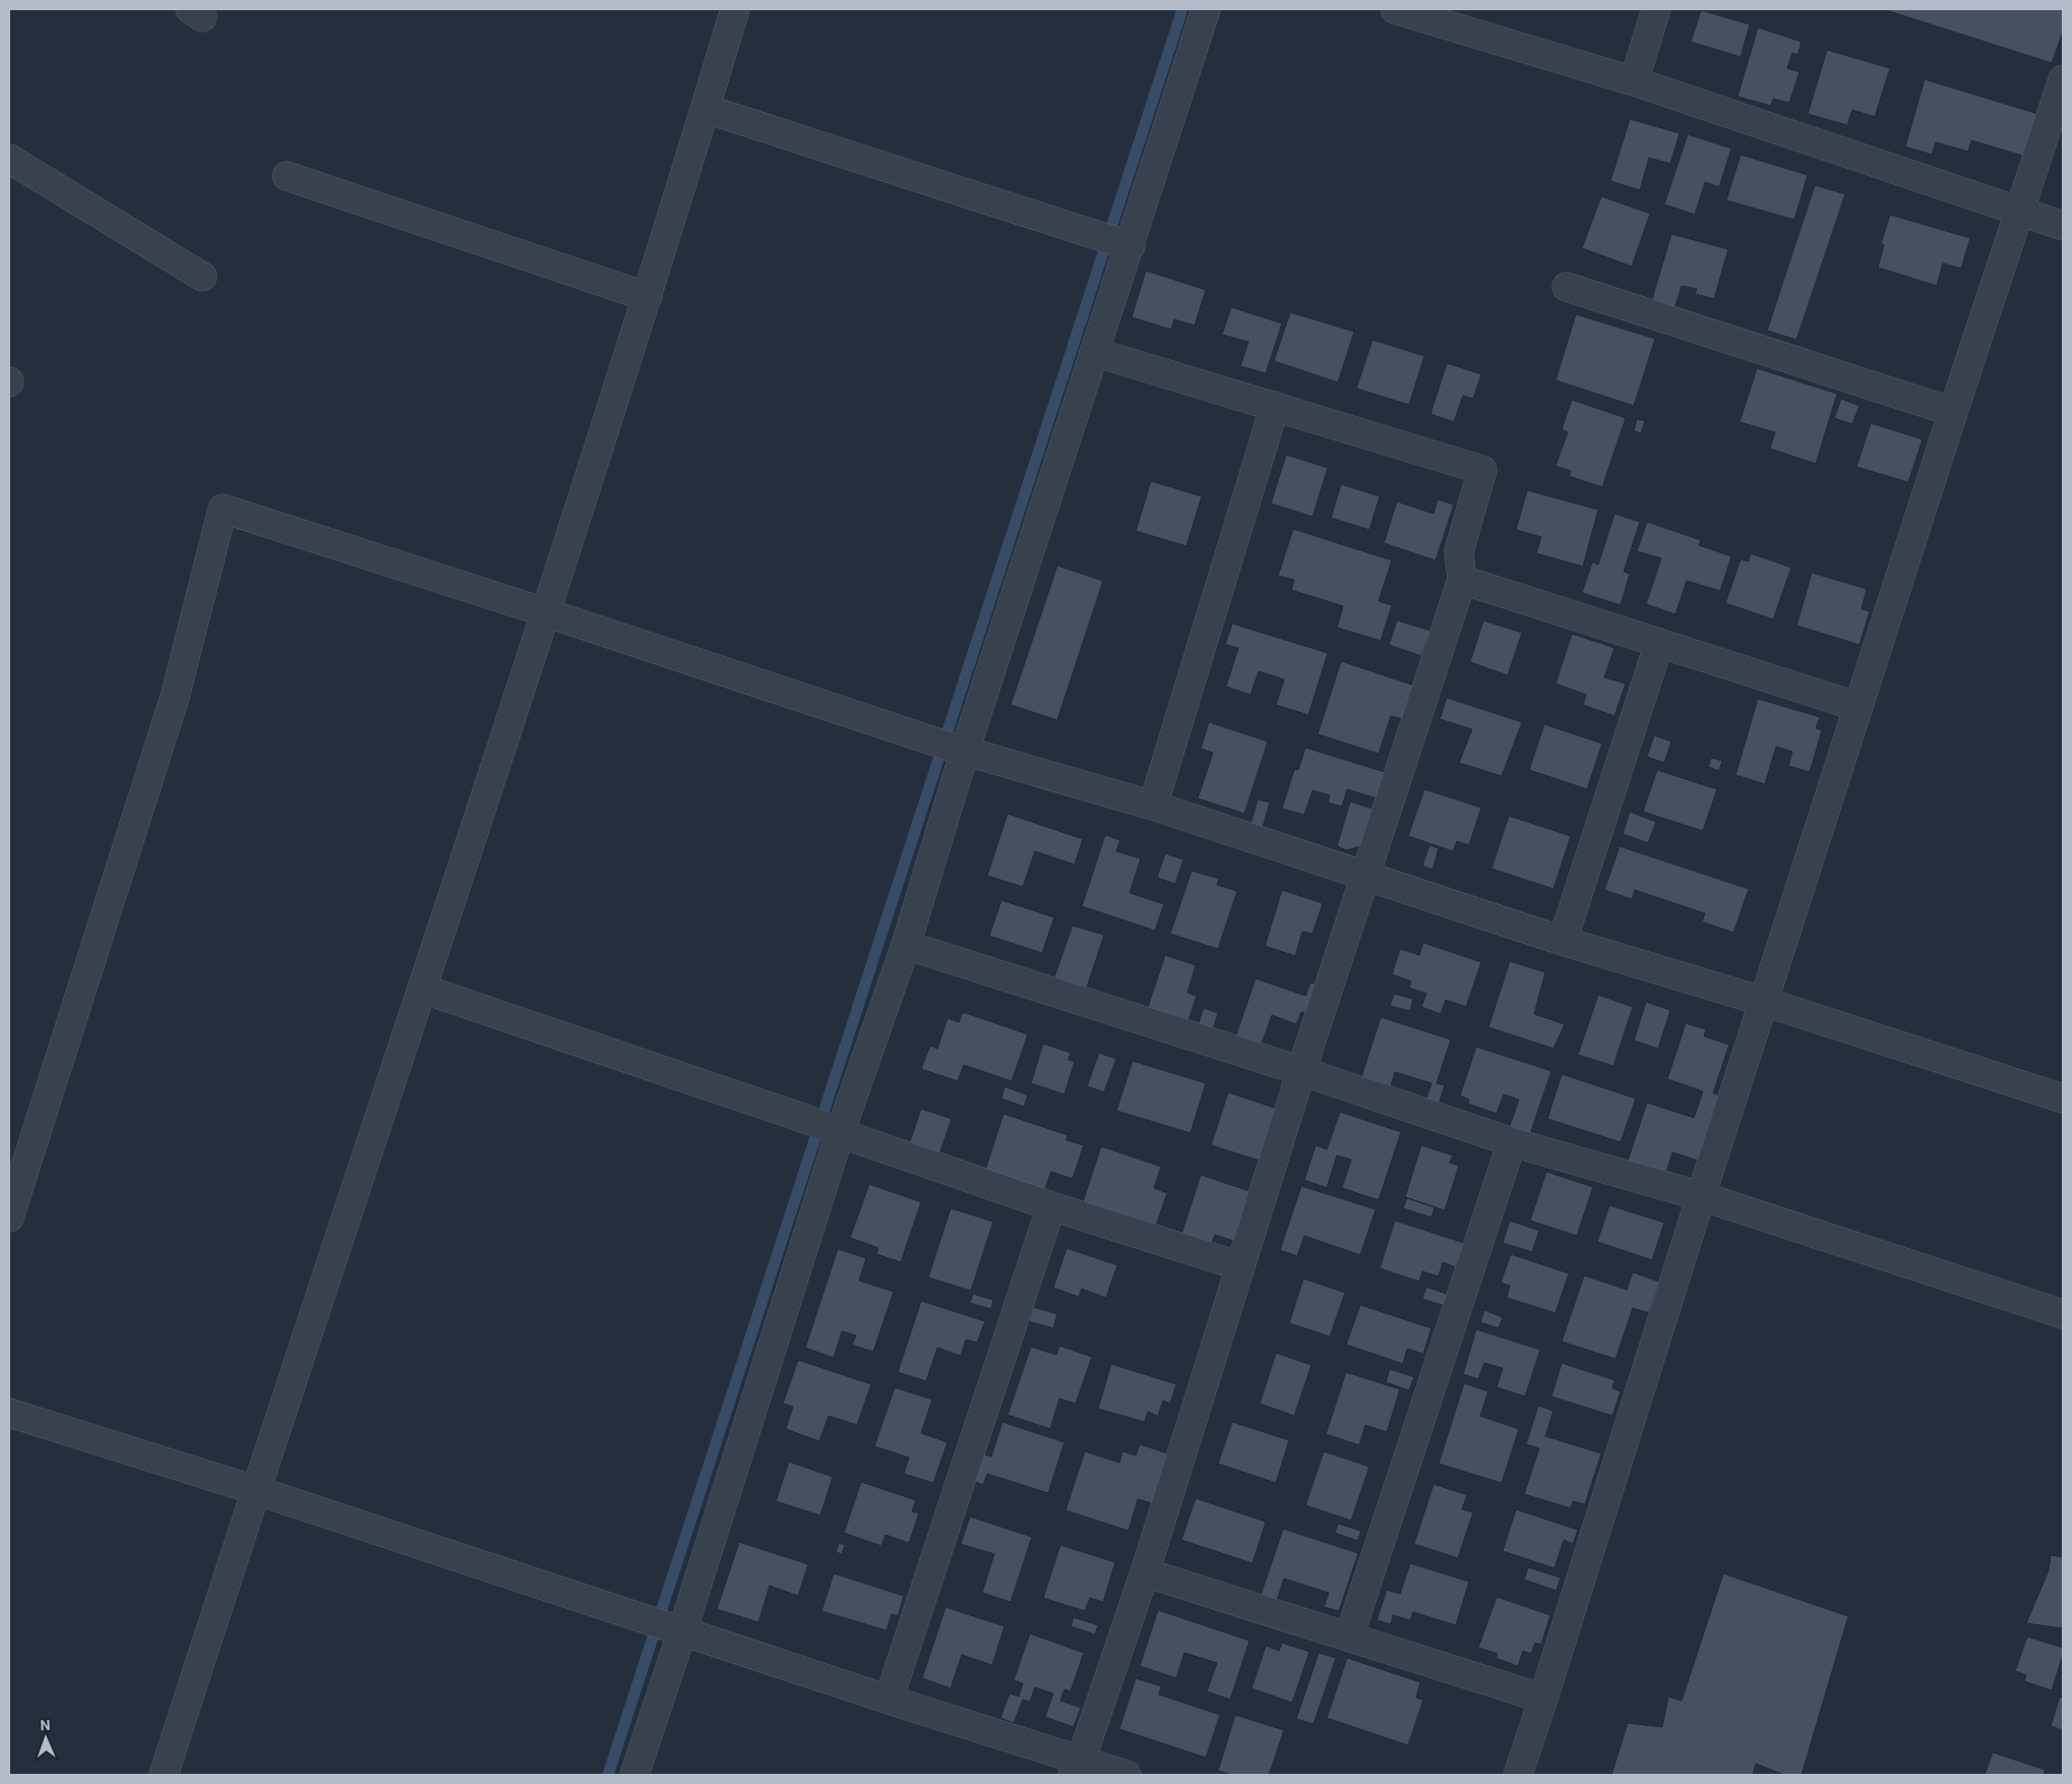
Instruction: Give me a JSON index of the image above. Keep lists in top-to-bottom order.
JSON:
{
  "north": "top"
}
